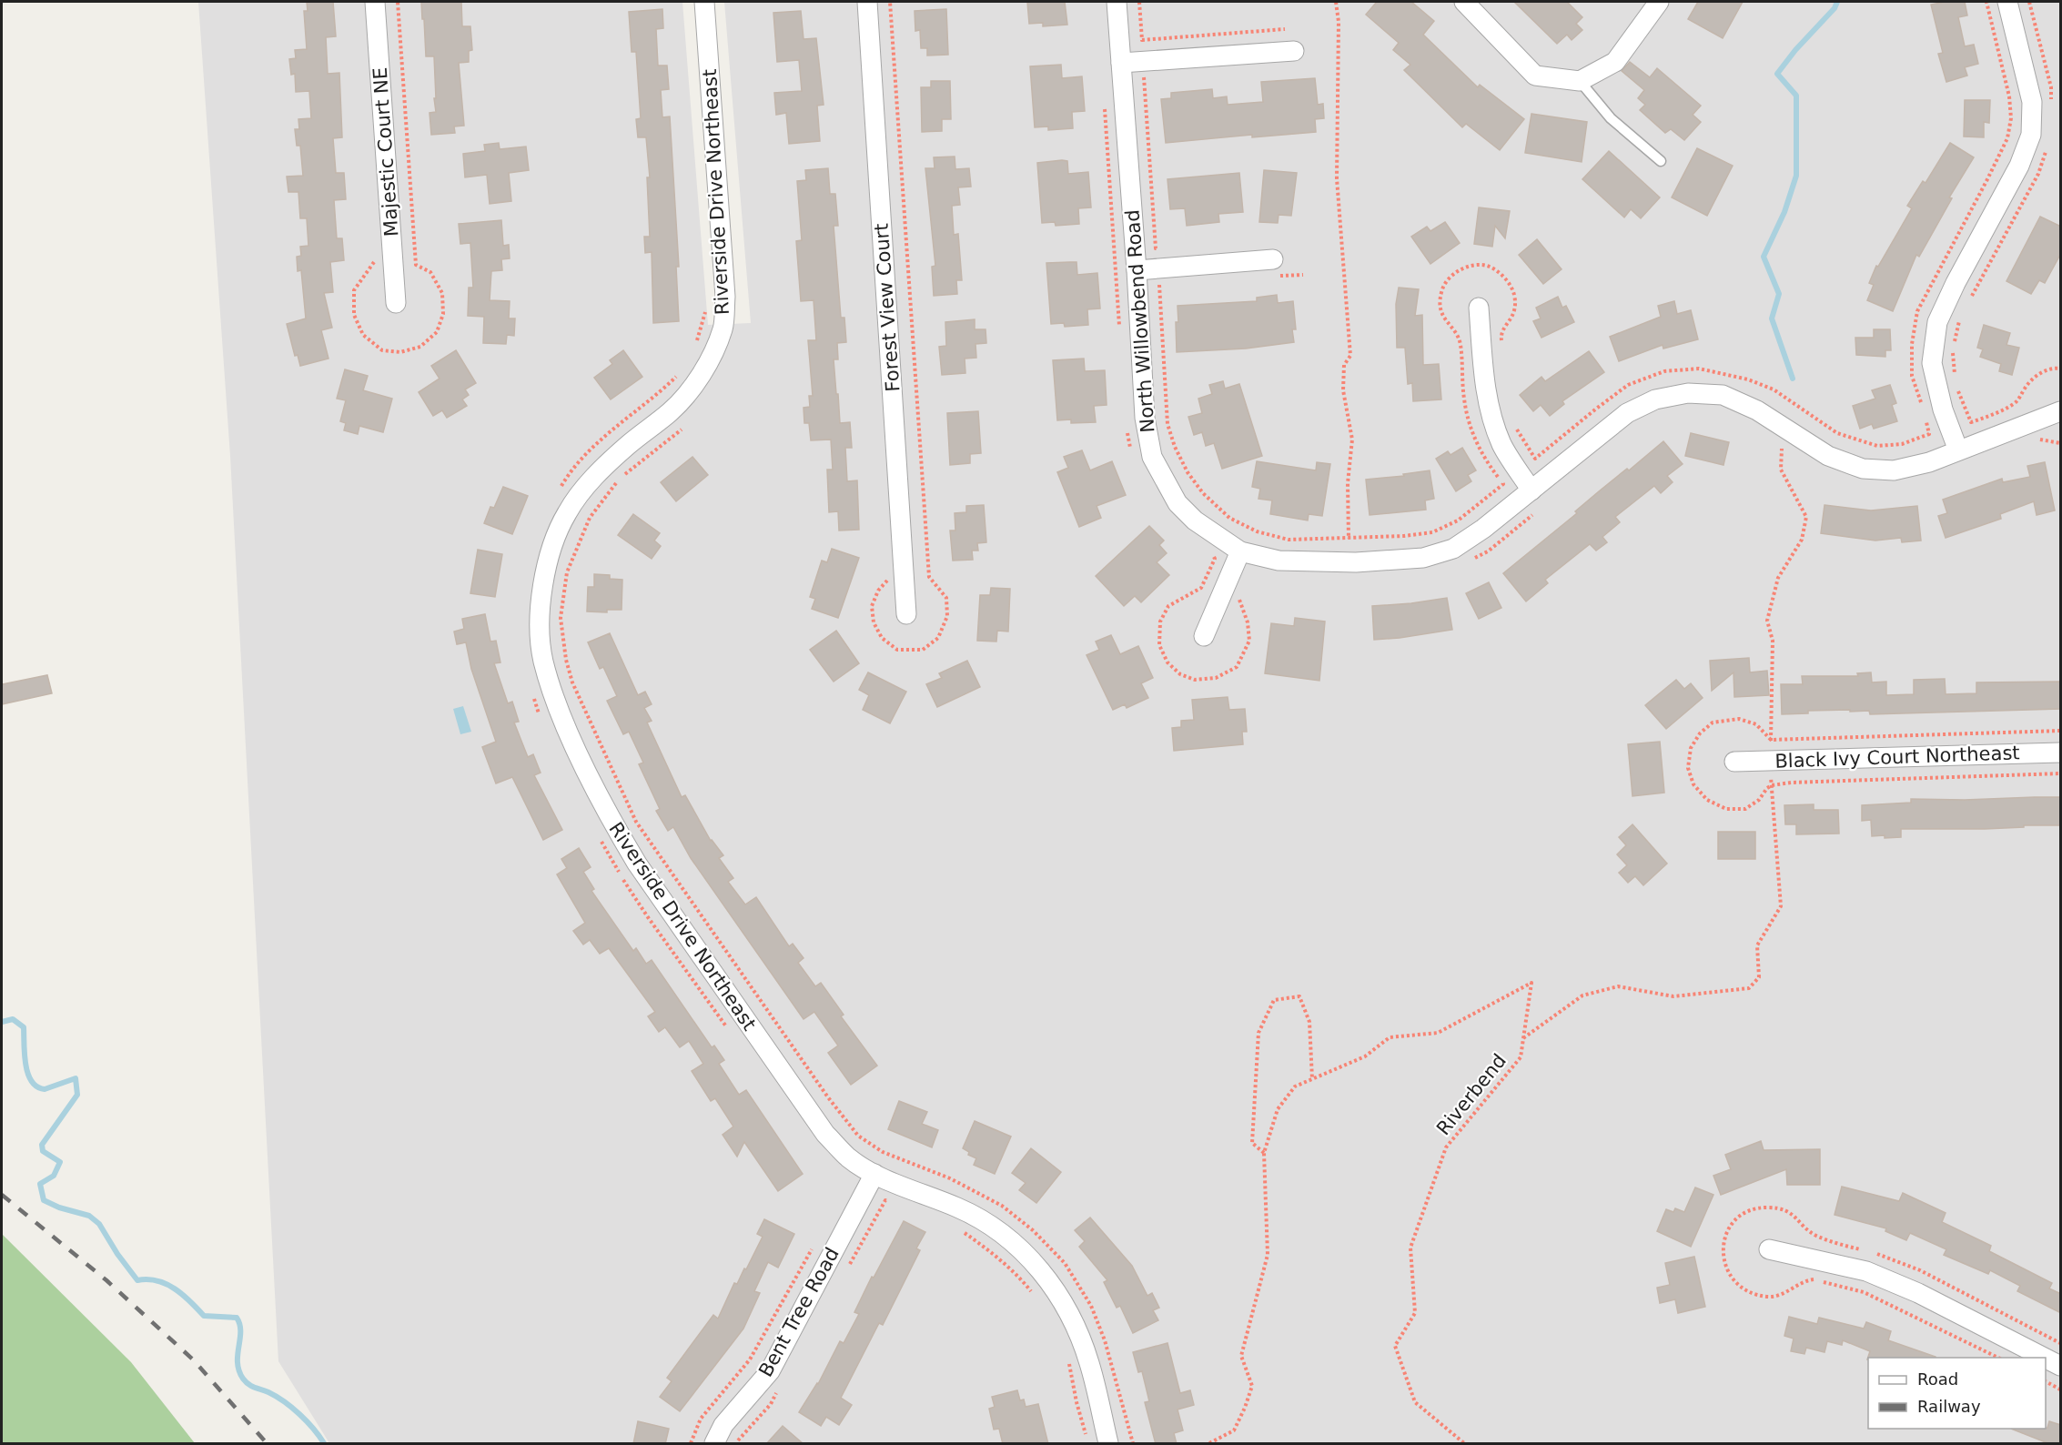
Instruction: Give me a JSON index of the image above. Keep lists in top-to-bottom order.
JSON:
{
  "streets": {
    "street": [
      "Majestic Court NE",
      "Riverside Drive Northeast",
      "Forest View Court",
      "North Willowbend Road",
      "Black Ivy Court Northeast",
      "Bent Tree Road"
    ],
    "path": ["Riverbend"]
  },
  "crossings": [
    ["Riverside Drive Northeast", "Bent Tree Road"]
  ],
  "legend": ["Road", "Railway"]
}
